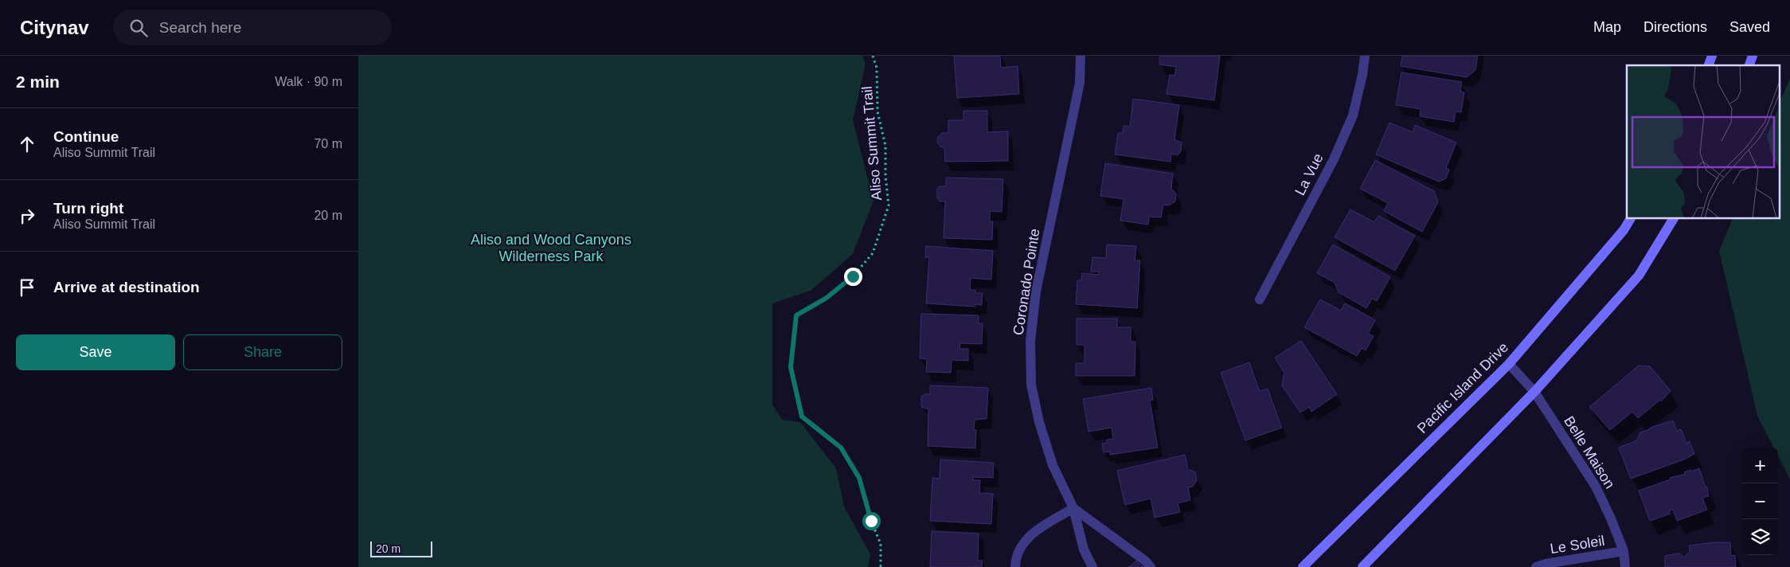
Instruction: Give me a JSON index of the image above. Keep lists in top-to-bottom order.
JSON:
{
  "streets": {
    "main road": ["Pacific Island Drive"],
    "street": [
      "La Vue",
      "Coronado Pointe",
      "Belle Maison",
      "Le Soleil"
    ],
    "path": ["Aliso Summit Trail"]
  },
  "crossings": [
    ["Pacific Island Drive", "Belle Maison"],
    ["Belle Maison", "Le Soleil"]
  ],
  "parks": ["Aliso and Wood Canyons Wilderness Park"],
  "scale_bar": "20 m",
  "page": {
    "header": "Citynav",
    "search": "Search here",
    "nav": ["Map", "Directions", "Saved"],
    "heading": ["2 min", "Walk · 90 m"],
    "list": [
      ["Continue", "Aliso Summit Trail", "70 m"],
      ["Turn right", "Aliso Summit Trail", "20 m"],
      "Arrive at destination"
    ],
    "buttons": ["Save", "Share"],
    "map_buttons": ["+", "−"],
    "scale": "20 m"
  }
}
